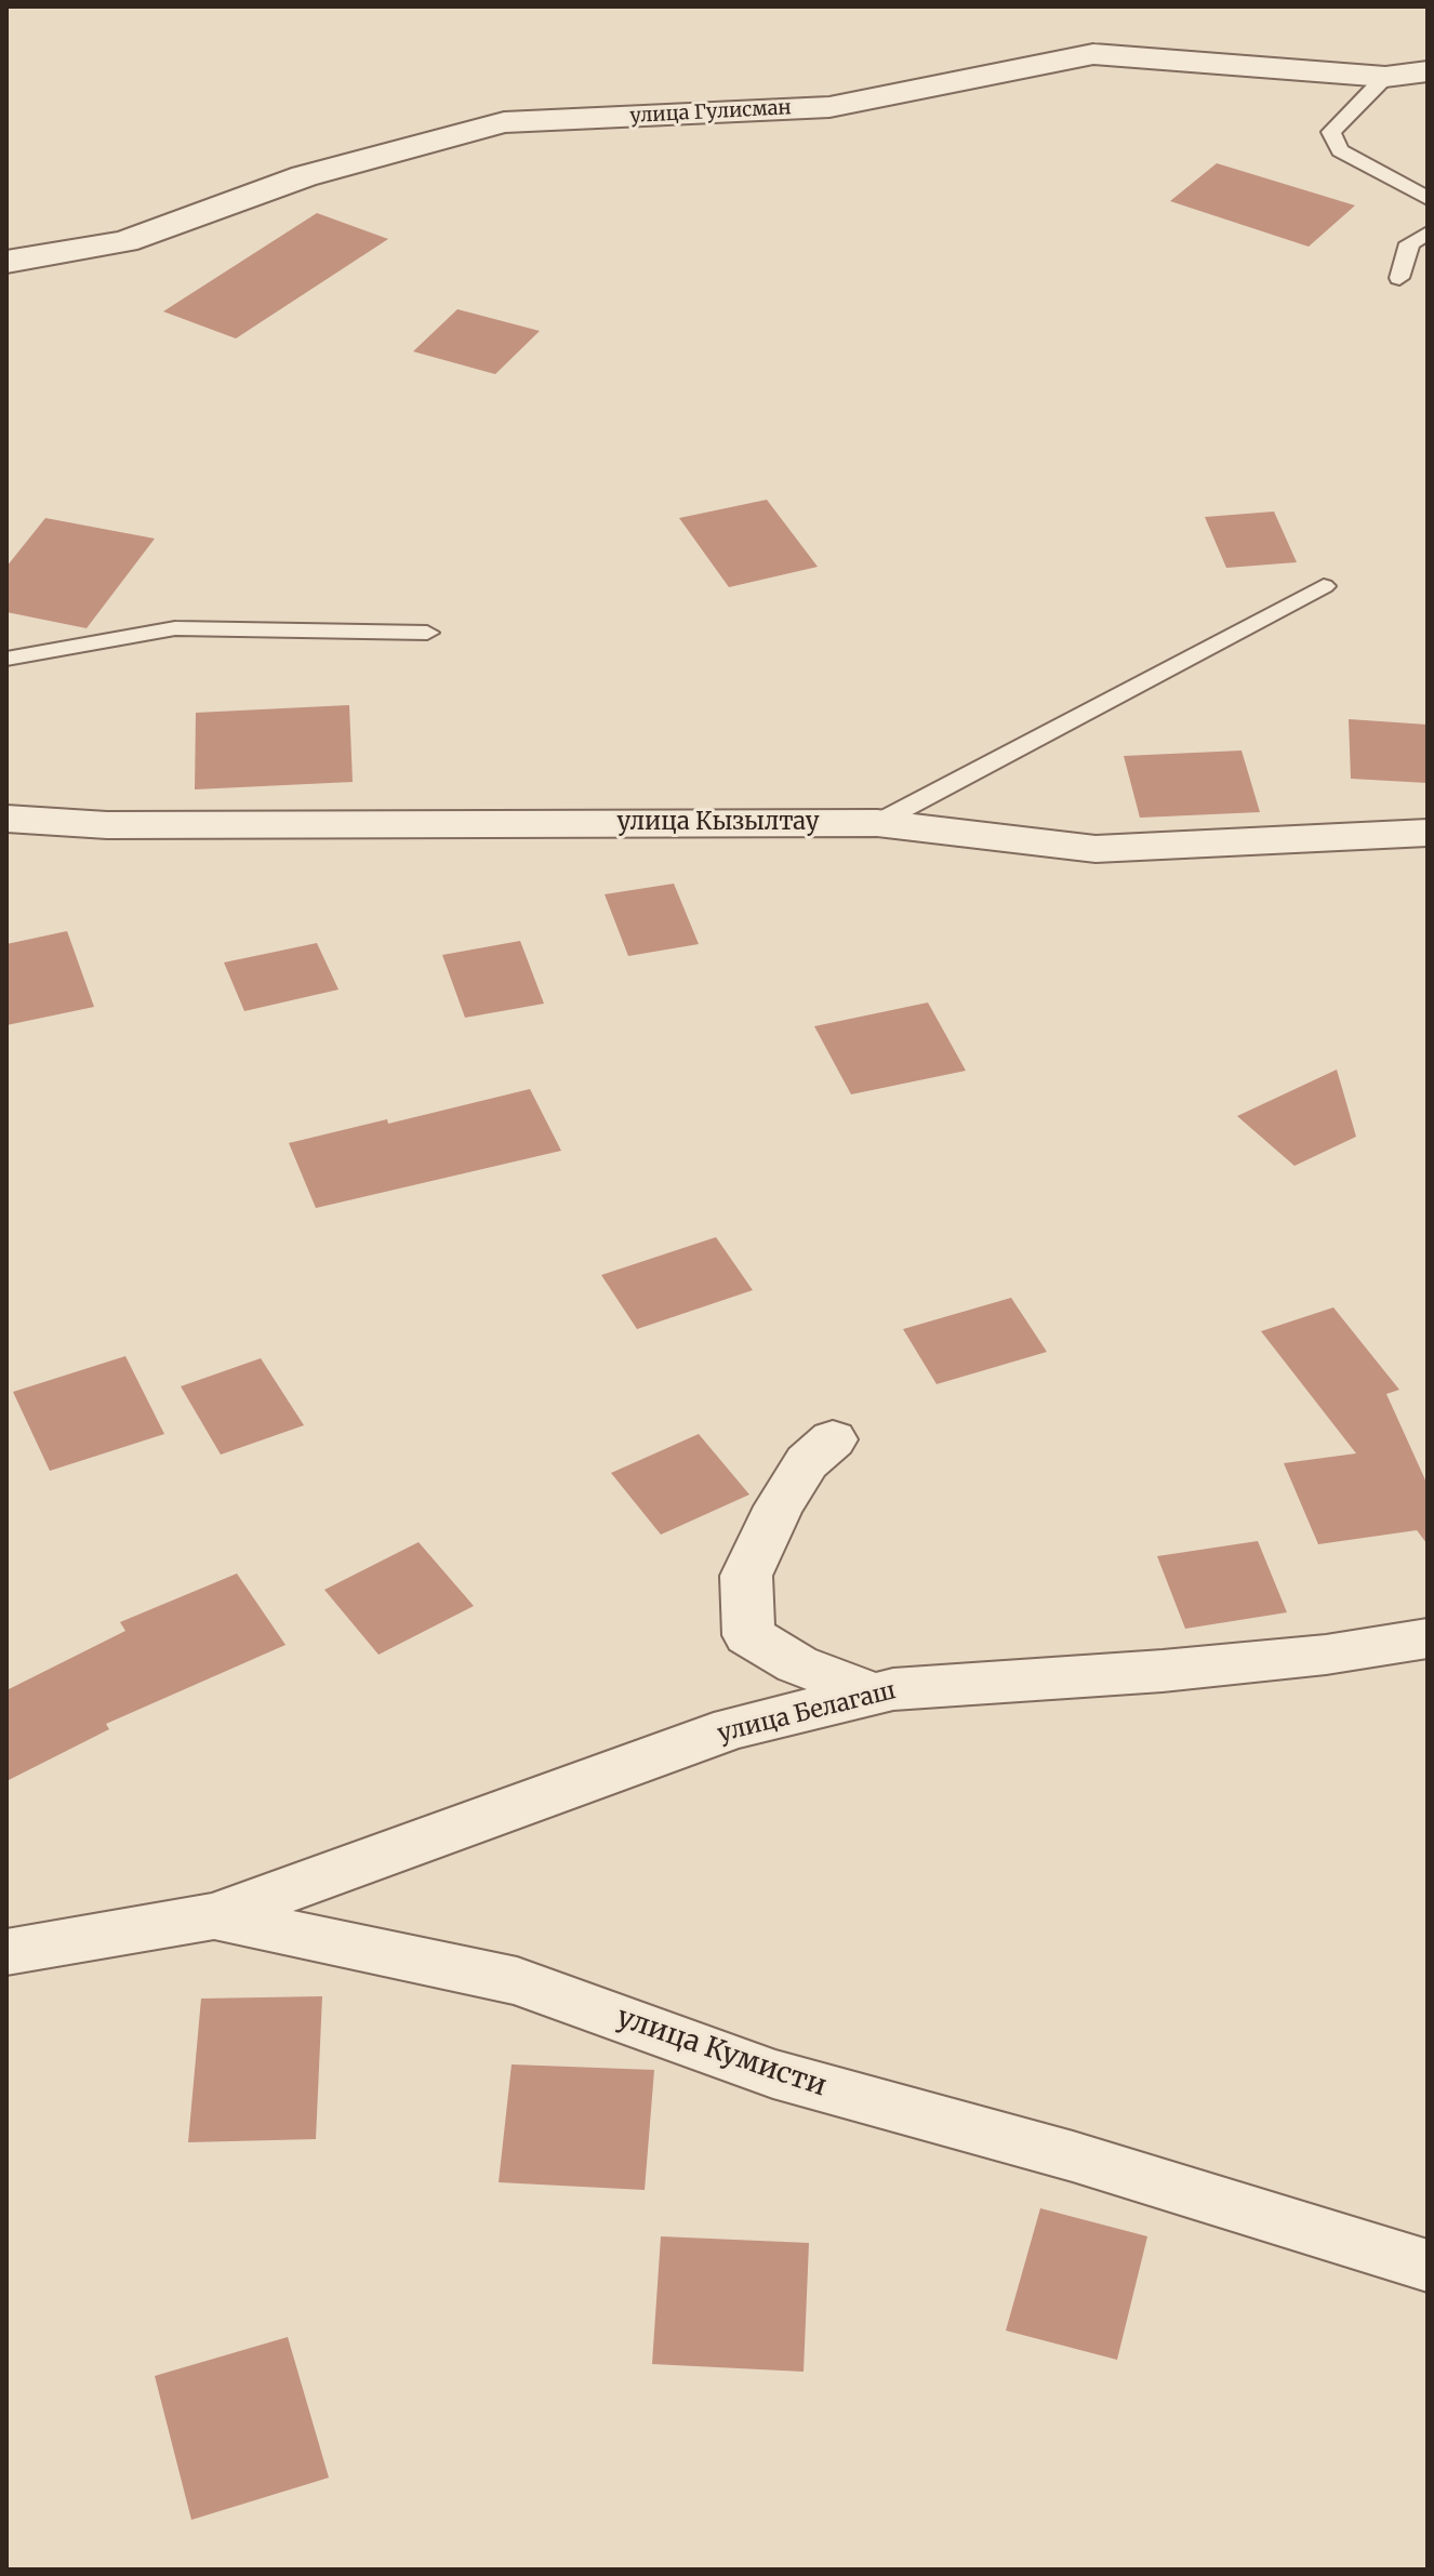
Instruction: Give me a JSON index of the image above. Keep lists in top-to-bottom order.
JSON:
{
  "streets": {
    "street": [
      "улица Гулисман",
      "улица Кызылтау",
      "улица Белагаш",
      "улица Кумисти"
    ]
  },
  "crossings": [
    ["улица Белагаш", "улица Кумисти"]
  ]
}
